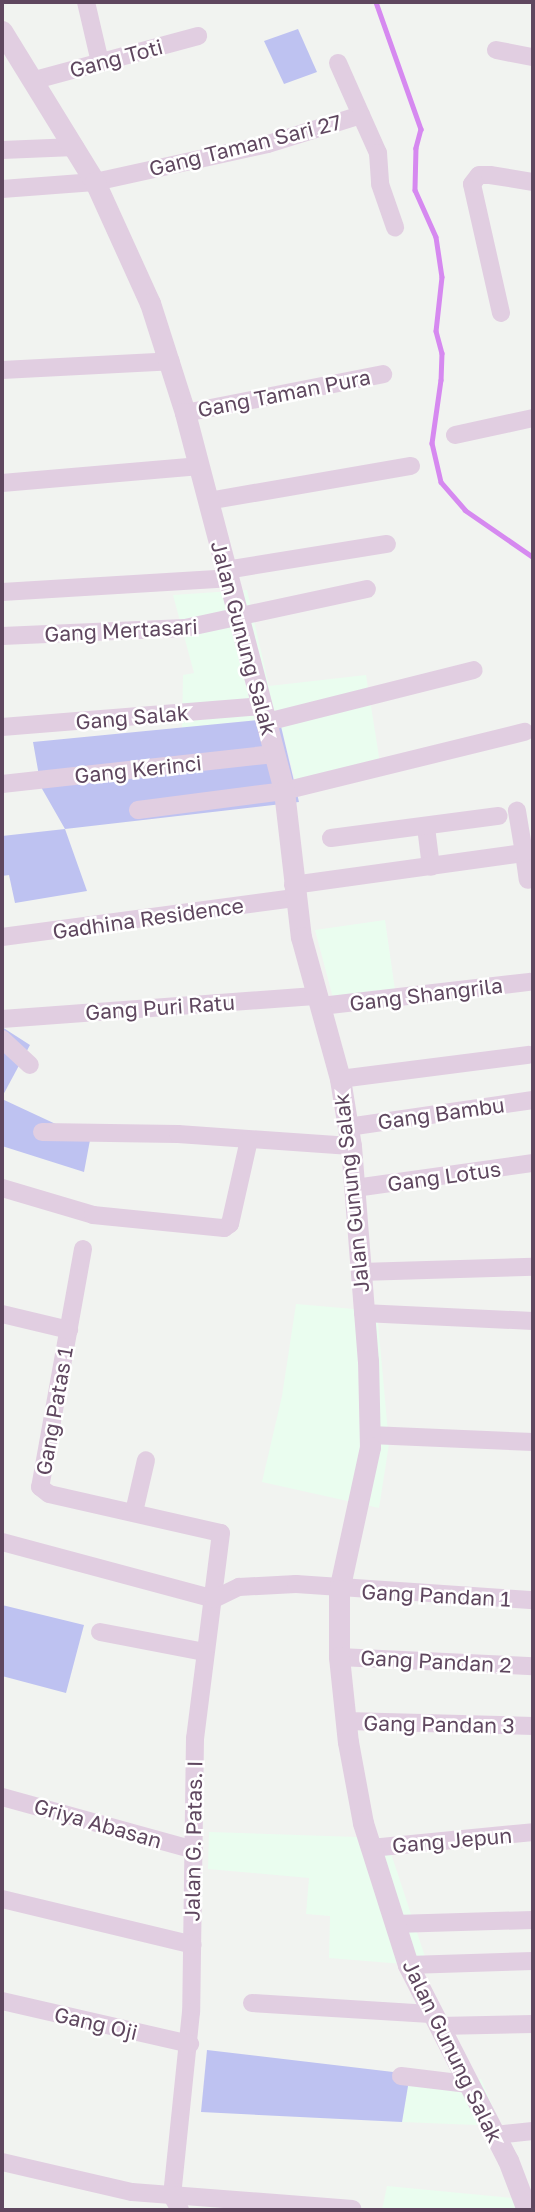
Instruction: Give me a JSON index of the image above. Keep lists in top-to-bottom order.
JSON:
{
  "streets": {
    "street": [
      "Gang Toti",
      "Gang Taman Sari 27",
      "Gang Taman Pura",
      "Gang Mertasari",
      "Jalan Gunung Salak",
      "Gang Salak",
      "Gang Kerinci",
      "Gadhina Residence",
      "Gang Shangrila",
      "Gang Puri Ratu",
      "Gang Bambu",
      "Gang Lotus",
      "Gang Patas 1",
      "Gang Pandan 1",
      "Gang Pandan 2",
      "Gang Pandan 3",
      "Griya Abasan",
      "Gang Jepun",
      "Jalan G. Patas. I",
      "Gang Oji"
    ]
  },
  "crossings": [
    ["Gang Toti", "Jalan Gunung Salak"],
    ["Gang Taman Sari 27", "Jalan Gunung Salak"],
    ["Gang Taman Pura", "Jalan Gunung Salak"],
    ["Gang Mertasari", "Jalan Gunung Salak"],
    ["Jalan Gunung Salak", "Gang Salak"],
    ["Jalan Gunung Salak", "Gang Kerinci"],
    ["Jalan Gunung Salak", "Gadhina Residence"],
    ["Jalan Gunung Salak", "Gang Shangrila"],
    ["Jalan Gunung Salak", "Gang Puri Ratu"],
    ["Jalan Gunung Salak", "Gang Bambu"],
    ["Jalan Gunung Salak", "Gang Lotus"],
    ["Jalan Gunung Salak", "Gang Pandan 1"],
    ["Jalan Gunung Salak", "Gang Pandan 2"],
    ["Jalan Gunung Salak", "Gang Pandan 3"],
    ["Jalan Gunung Salak", "Gang Jepun"],
    ["Gang Shangrila", "Gang Puri Ratu"],
    ["Gang Patas 1", "Jalan G. Patas. I"],
    ["Griya Abasan", "Jalan G. Patas. I"],
    ["Jalan G. Patas. I", "Gang Oji"]
  ]
}
